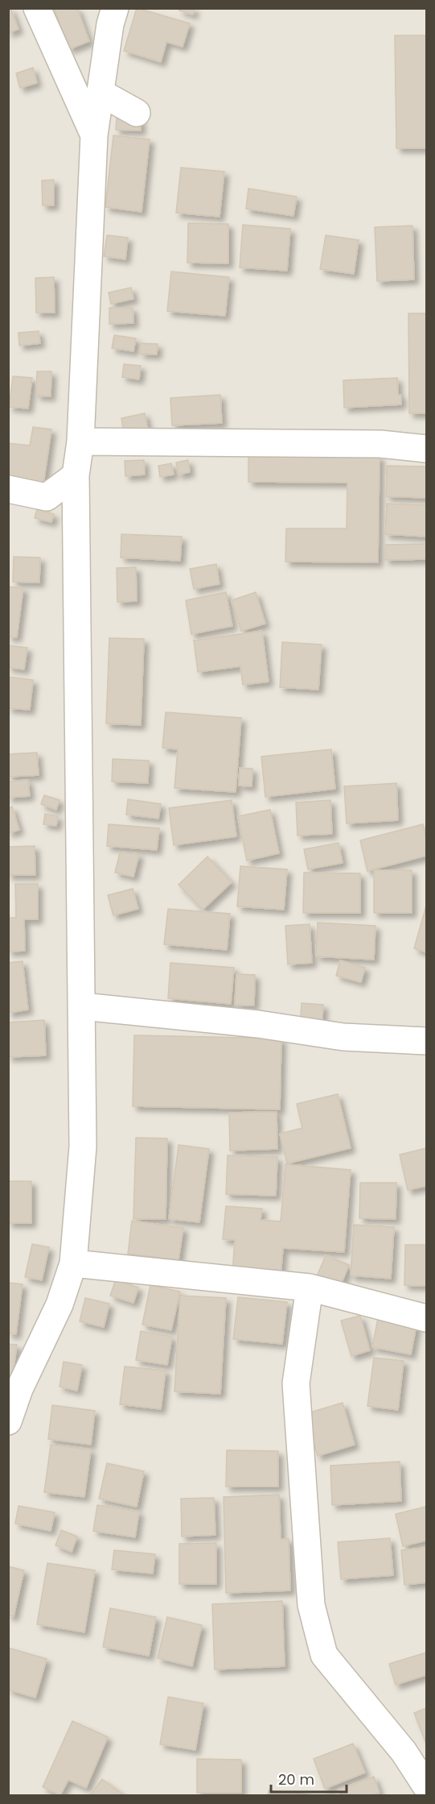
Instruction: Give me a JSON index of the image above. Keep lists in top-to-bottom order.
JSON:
{
  "scale_bar": "20 m"
}
